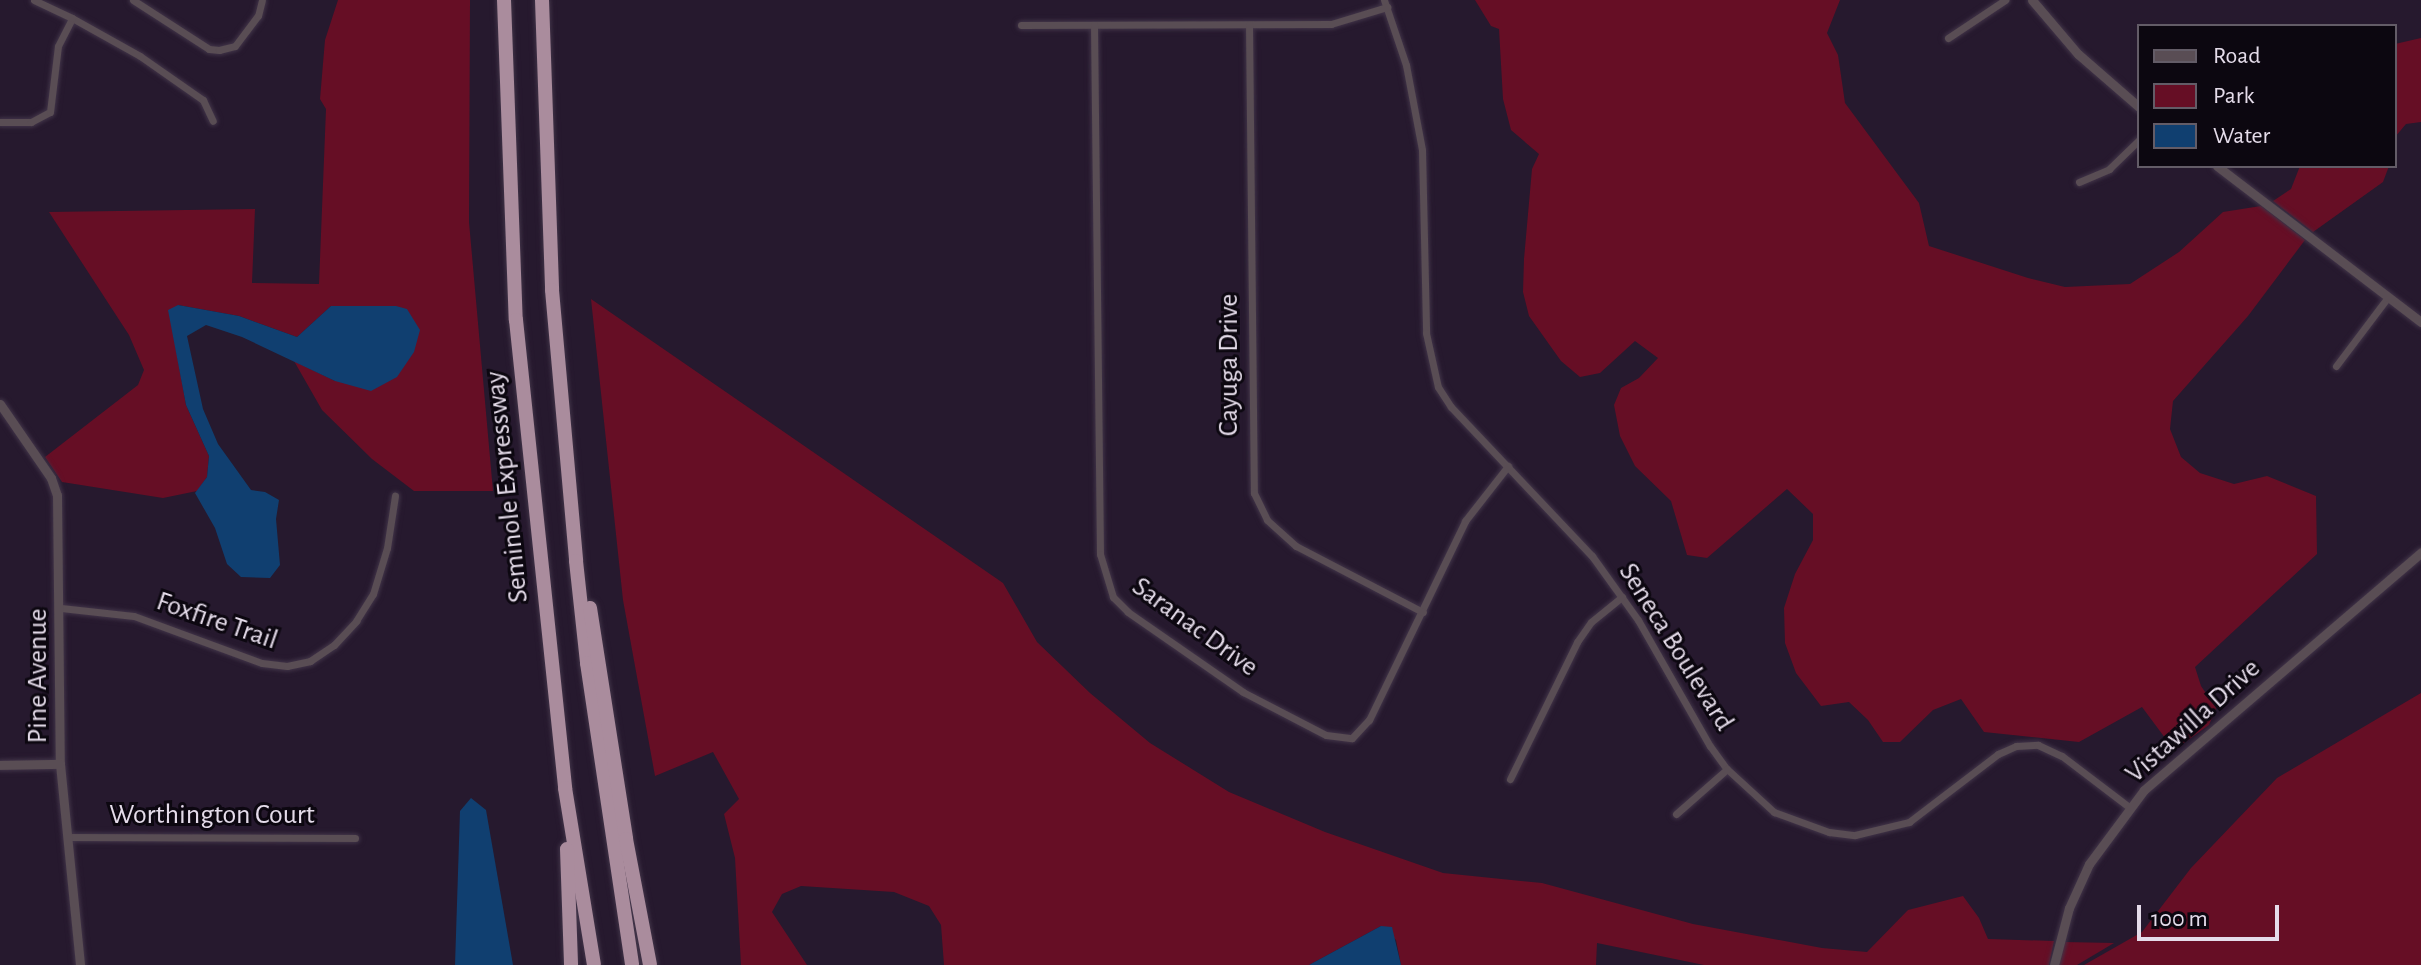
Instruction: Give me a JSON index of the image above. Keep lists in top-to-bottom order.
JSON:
{
  "streets": {
    "highway": ["Seminole Expressway"],
    "street": [
      "Cayuga Drive",
      "Foxfire Trail",
      "Saranac Drive",
      "Seneca Boulevard",
      "Pine Avenue",
      "Vistawilla Drive",
      "Worthington Court"
    ]
  },
  "crossings": [
    ["Cayuga Drive", "Saranac Drive"],
    ["Foxfire Trail", "Pine Avenue"],
    ["Saranac Drive", "Seneca Boulevard"],
    ["Seneca Boulevard", "Vistawilla Drive"],
    ["Pine Avenue", "Worthington Court"]
  ],
  "legend": ["Road", "Park", "Water"],
  "scale_bar": "100 m"
}
